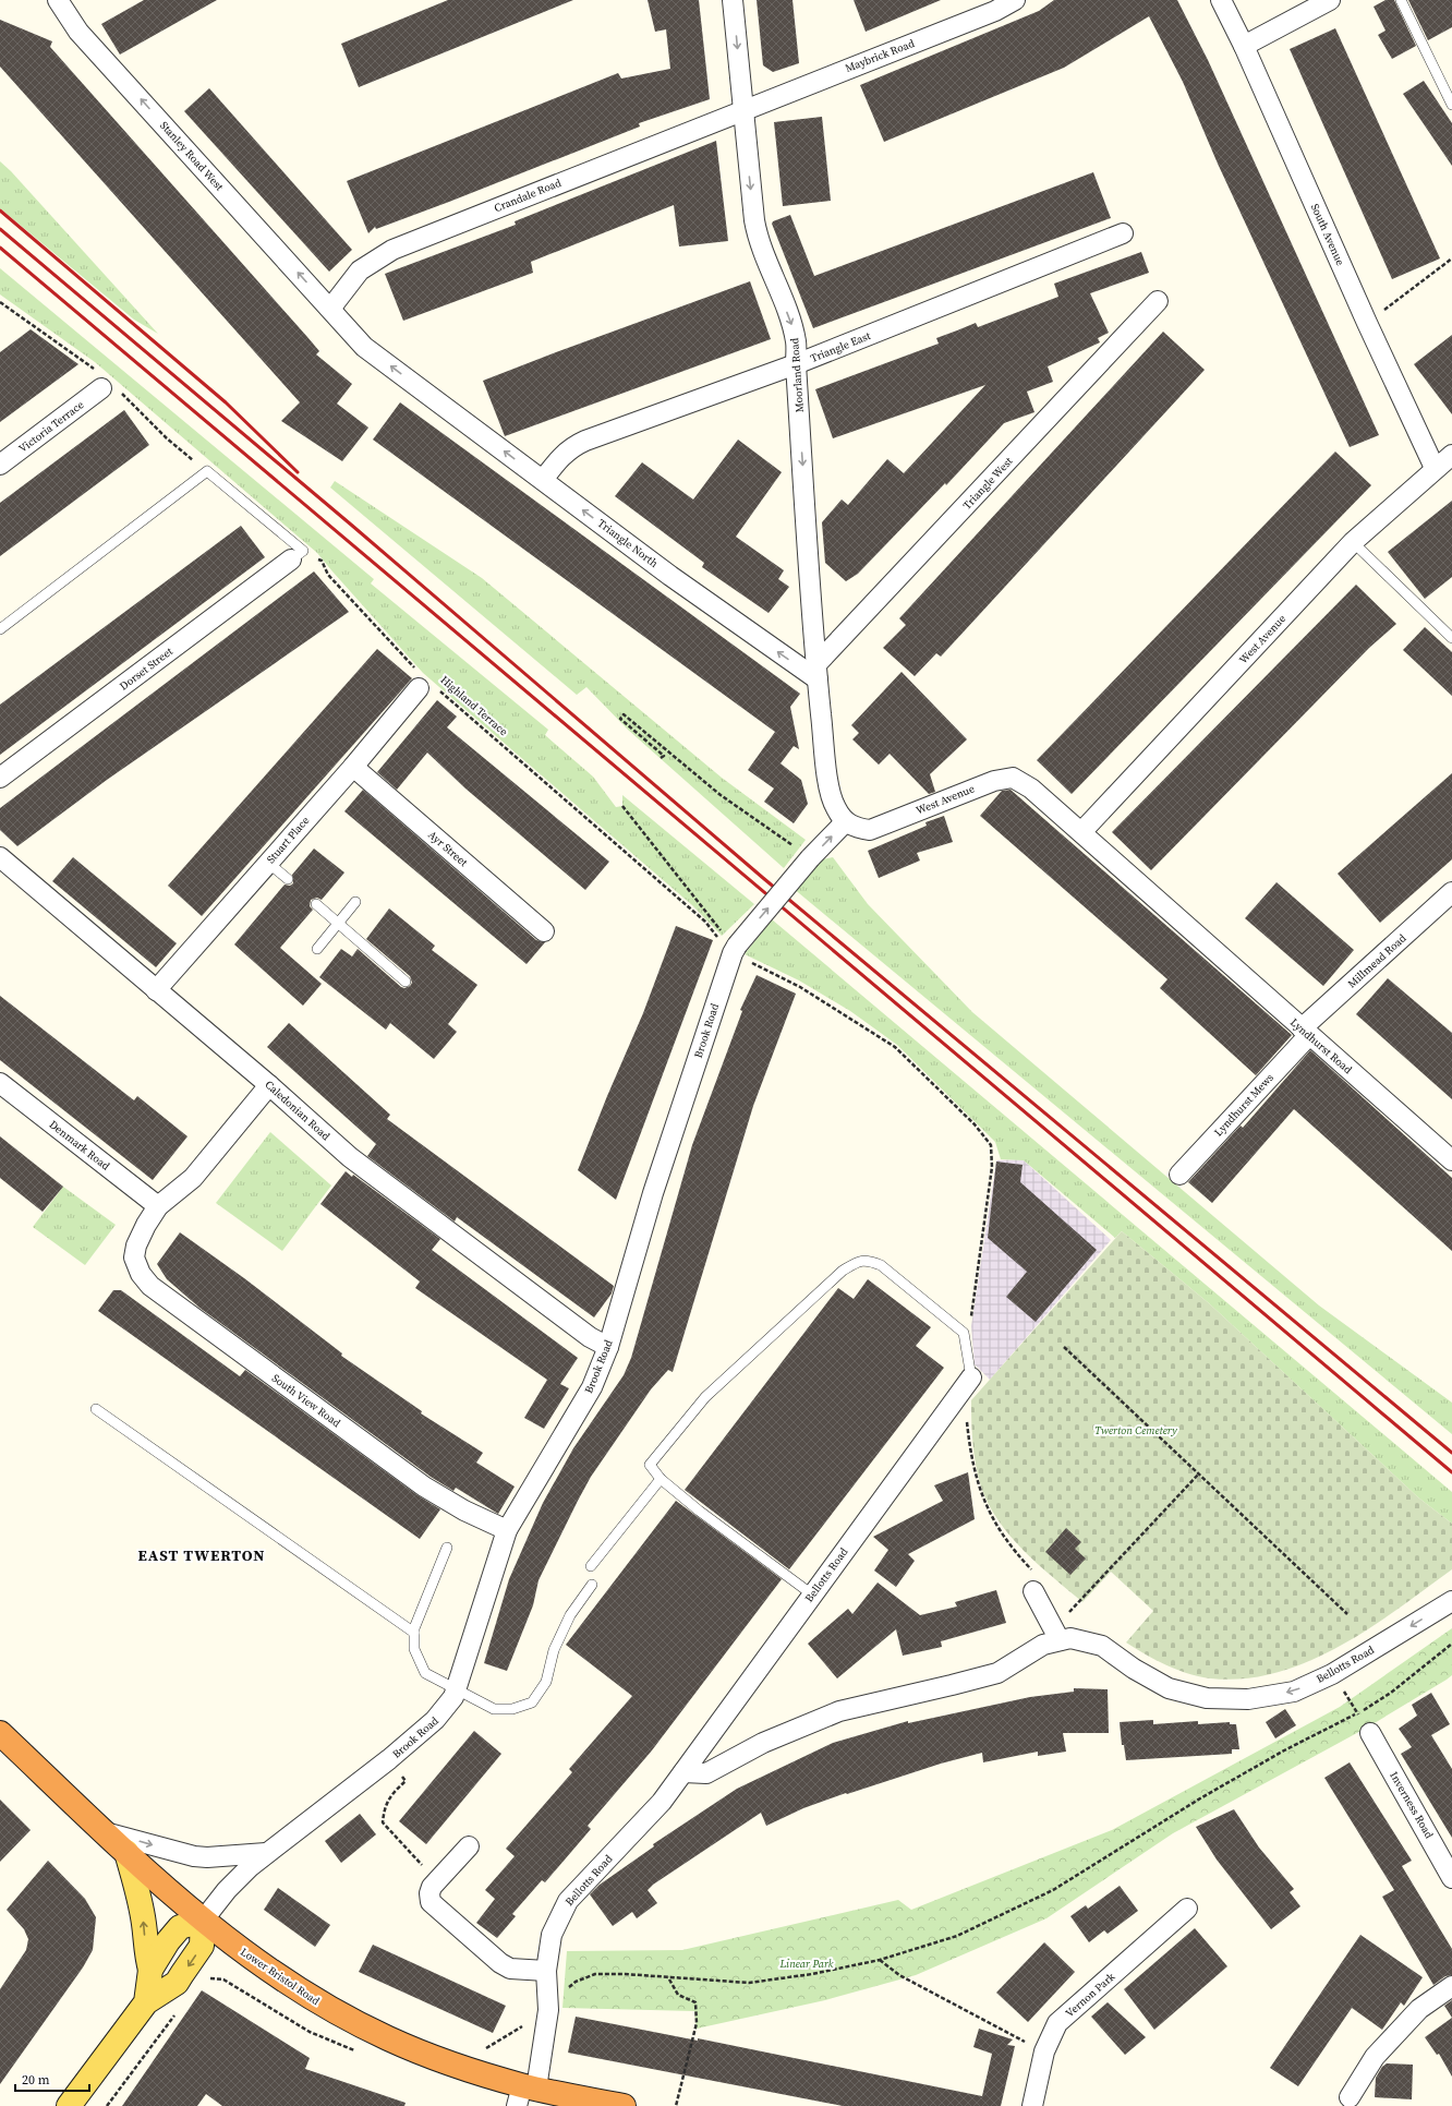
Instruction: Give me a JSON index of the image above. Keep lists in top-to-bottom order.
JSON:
{
  "streets": {
    "highway": ["Lower Bristol Road"],
    "street": [
      "Maybrick Road",
      "Stanley Road West",
      "Crandale Road",
      "South Avenue",
      "Triangle East",
      "Moorland Road",
      "Victoria Terrace",
      "Triangle West",
      "Triangle North",
      "West Avenue",
      "Dorset Street",
      "Stuart Place",
      "Ayr Street",
      "Millmead Road",
      "Brook Road",
      "Lyndhurst Road",
      "Lyndhurst Mews",
      "Caledonian Road",
      "Denmark Road",
      "South View Road",
      "Bellotts Road",
      "Inverness Road",
      "Vernon Park"
    ],
    "path": ["Highland Terrace"]
  },
  "crossings": [
    ["Maybrick Road", "Crandale Road"],
    ["Maybrick Road", "Moorland Road"],
    ["Stanley Road West", "Crandale Road"],
    ["Stanley Road West", "Triangle North"],
    ["Crandale Road", "Moorland Road"],
    ["Crandale Road", "Triangle North"],
    ["South Avenue", "West Avenue"],
    ["Triangle East", "Moorland Road"],
    ["Triangle East", "Triangle North"],
    ["Moorland Road", "Triangle West"],
    ["Moorland Road", "Triangle North"],
    ["Triangle West", "Triangle North"],
    ["West Avenue", "Brook Road"],
    ["West Avenue", "Lyndhurst Road"],
    ["Highland Terrace", "Brook Road"],
    ["Stuart Place", "Ayr Street"],
    ["Stuart Place", "Caledonian Road"],
    ["Millmead Road", "Lyndhurst Road"],
    ["Millmead Road", "Lyndhurst Mews"],
    ["Brook Road", "Caledonian Road"],
    ["Brook Road", "South View Road"],
    ["Brook Road", "Lower Bristol Road"],
    ["Lyndhurst Road", "Lyndhurst Mews"],
    ["Denmark Road", "South View Road"],
    ["Bellotts Road", "Lower Bristol Road"]
  ],
  "one_way": ["Stanley Road West", "Moorland Road", "Triangle North"],
  "districts": ["EAST TWERTON"],
  "parks": ["Twerton Cemetery", "Linear Park"],
  "scale_bar": "20 m"
}
